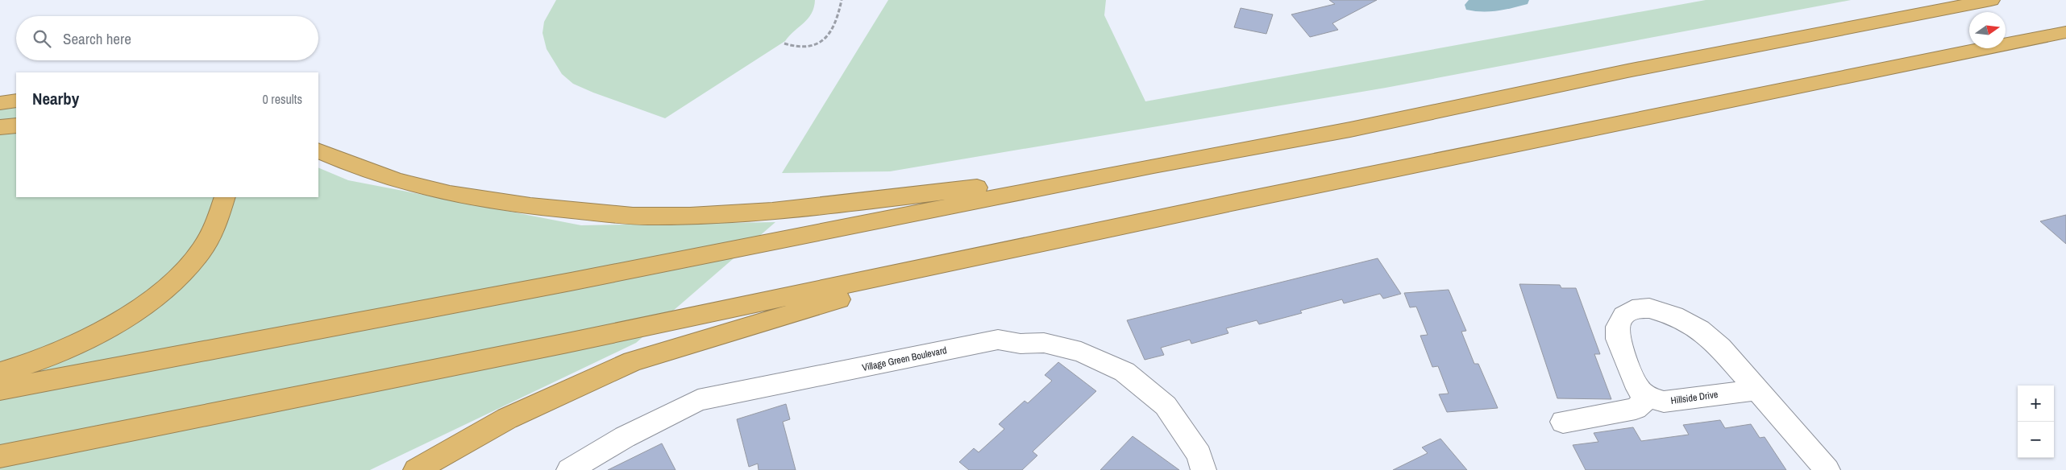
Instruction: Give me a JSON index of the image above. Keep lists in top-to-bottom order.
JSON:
{
  "streets": {
    "street": ["Village Green Boulevard", "Hillside Drive"]
  },
  "north": "right",
  "page": {
    "search": "Search here",
    "heading": ["Nearby", "0 results"],
    "map_buttons": ["+", "−"]
  }
}
